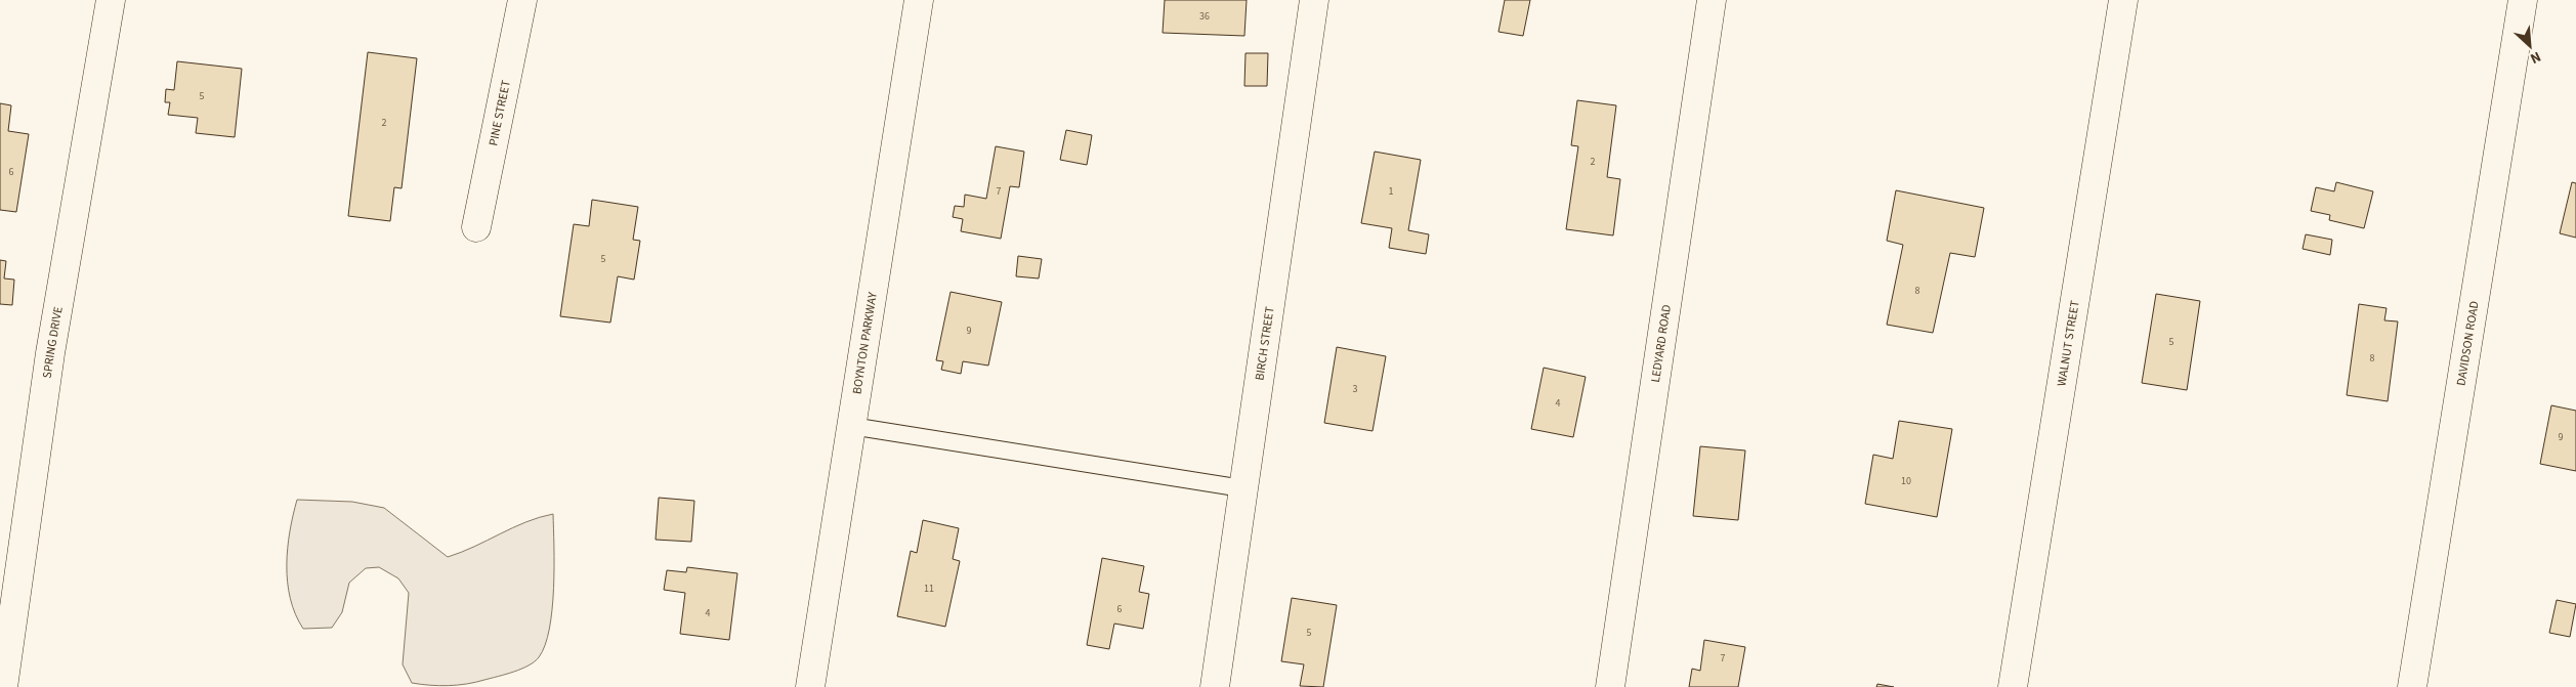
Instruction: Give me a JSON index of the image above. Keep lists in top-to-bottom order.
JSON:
{
  "streets": {
    "street": [
      "PINE STREET",
      "SPRING DRIVE",
      "BOYNTON PARKWAY",
      "BIRCH STREET",
      "LEDYARD ROAD",
      "DAVIDSON ROAD",
      "WALNUT STREET"
    ]
  },
  "house_numbers": [
    "36",
    "5",
    "2",
    "2",
    "6",
    "7",
    "1",
    "5",
    "8",
    "9",
    "5",
    "8",
    "3",
    "4",
    "9",
    "10",
    "11",
    "6",
    "4",
    "5",
    "7"
  ],
  "north": "bottom right"
}
